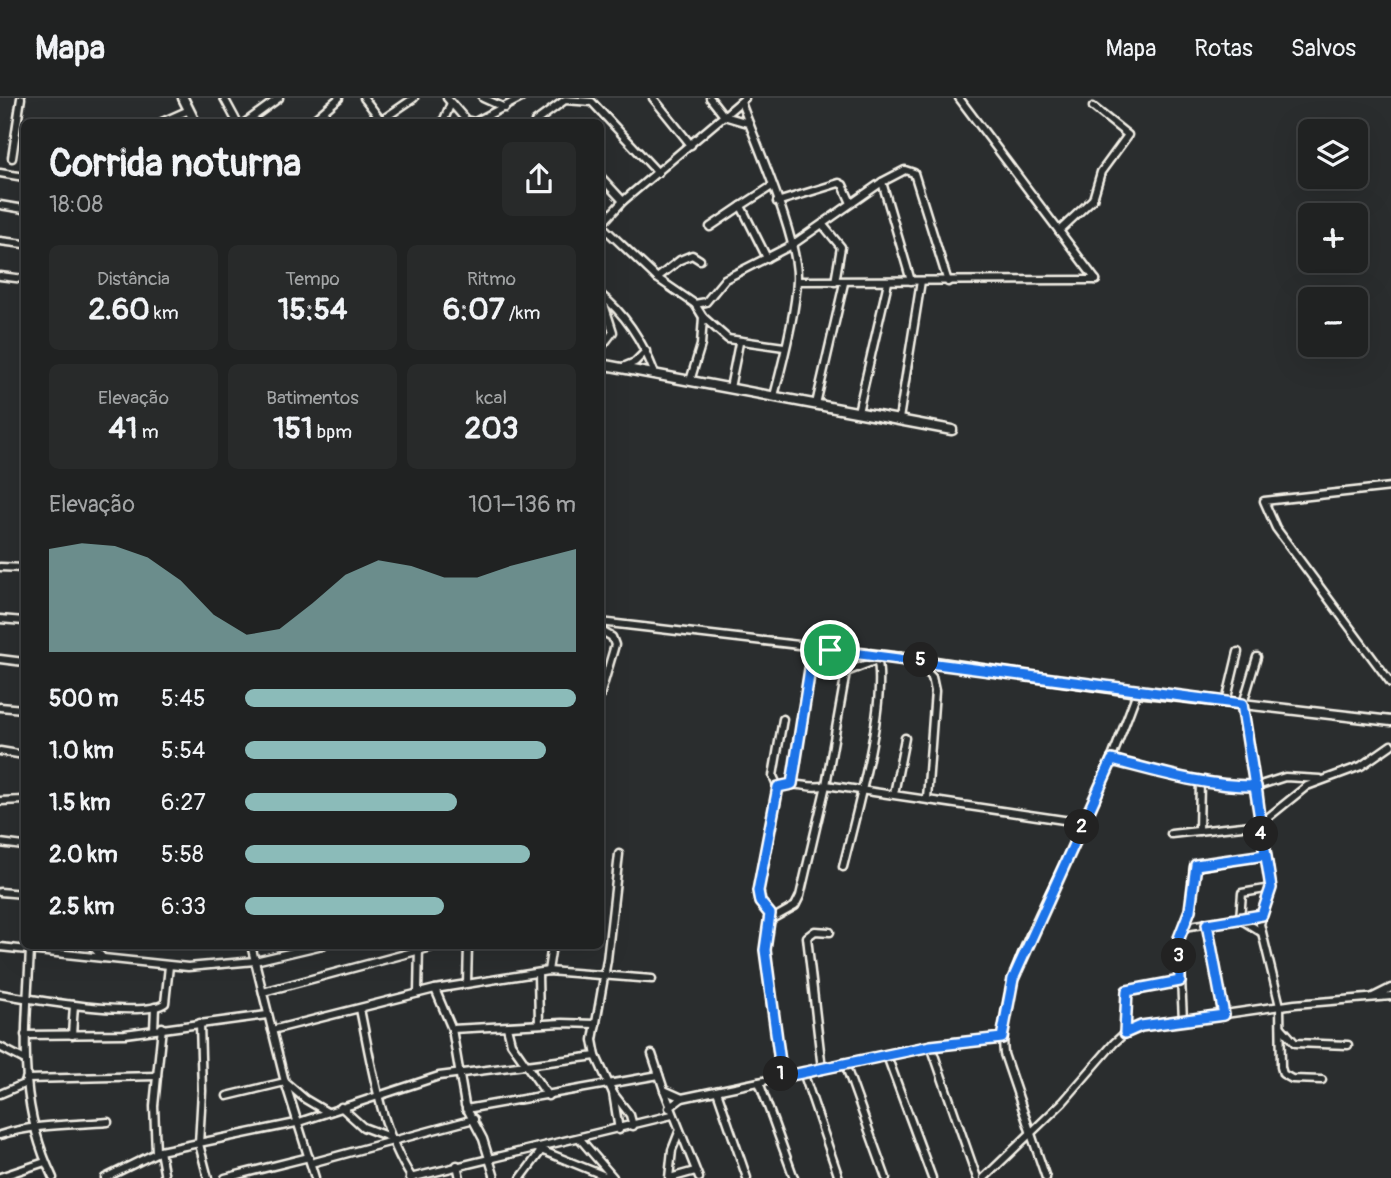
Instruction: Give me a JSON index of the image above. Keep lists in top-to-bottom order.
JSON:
{
  "page": {
    "header": "Mapa",
    "nav": ["Mapa", "Rotas", "Salvos"],
    "map_buttons": ["+", "−"],
    "heading": ["Corrida noturna", "18:08"],
    "stats": [
      ["Distância", "2.60 km"],
      ["Tempo", "15:54"],
      ["Ritmo", "6:07 /km"],
      ["Elevação", "41 m"],
      ["Batimentos", "151 bpm"],
      ["kcal", "203"]
    ],
    "chart": ["Elevação", "101–136 m"],
    "pins": [
      "5",
      "2",
      "4",
      "3",
      "1"
    ],
    "list": [
      {
        "name": "500 m",
        "note": "5:45"
      },
      {
        "name": "1.0 km",
        "note": "5:54"
      },
      {
        "name": "1.5 km",
        "note": "6:27"
      },
      {
        "name": "2.0 km",
        "note": "5:58"
      },
      {
        "name": "2.5 km",
        "note": "6:33"
      }
    ]
  }
}
